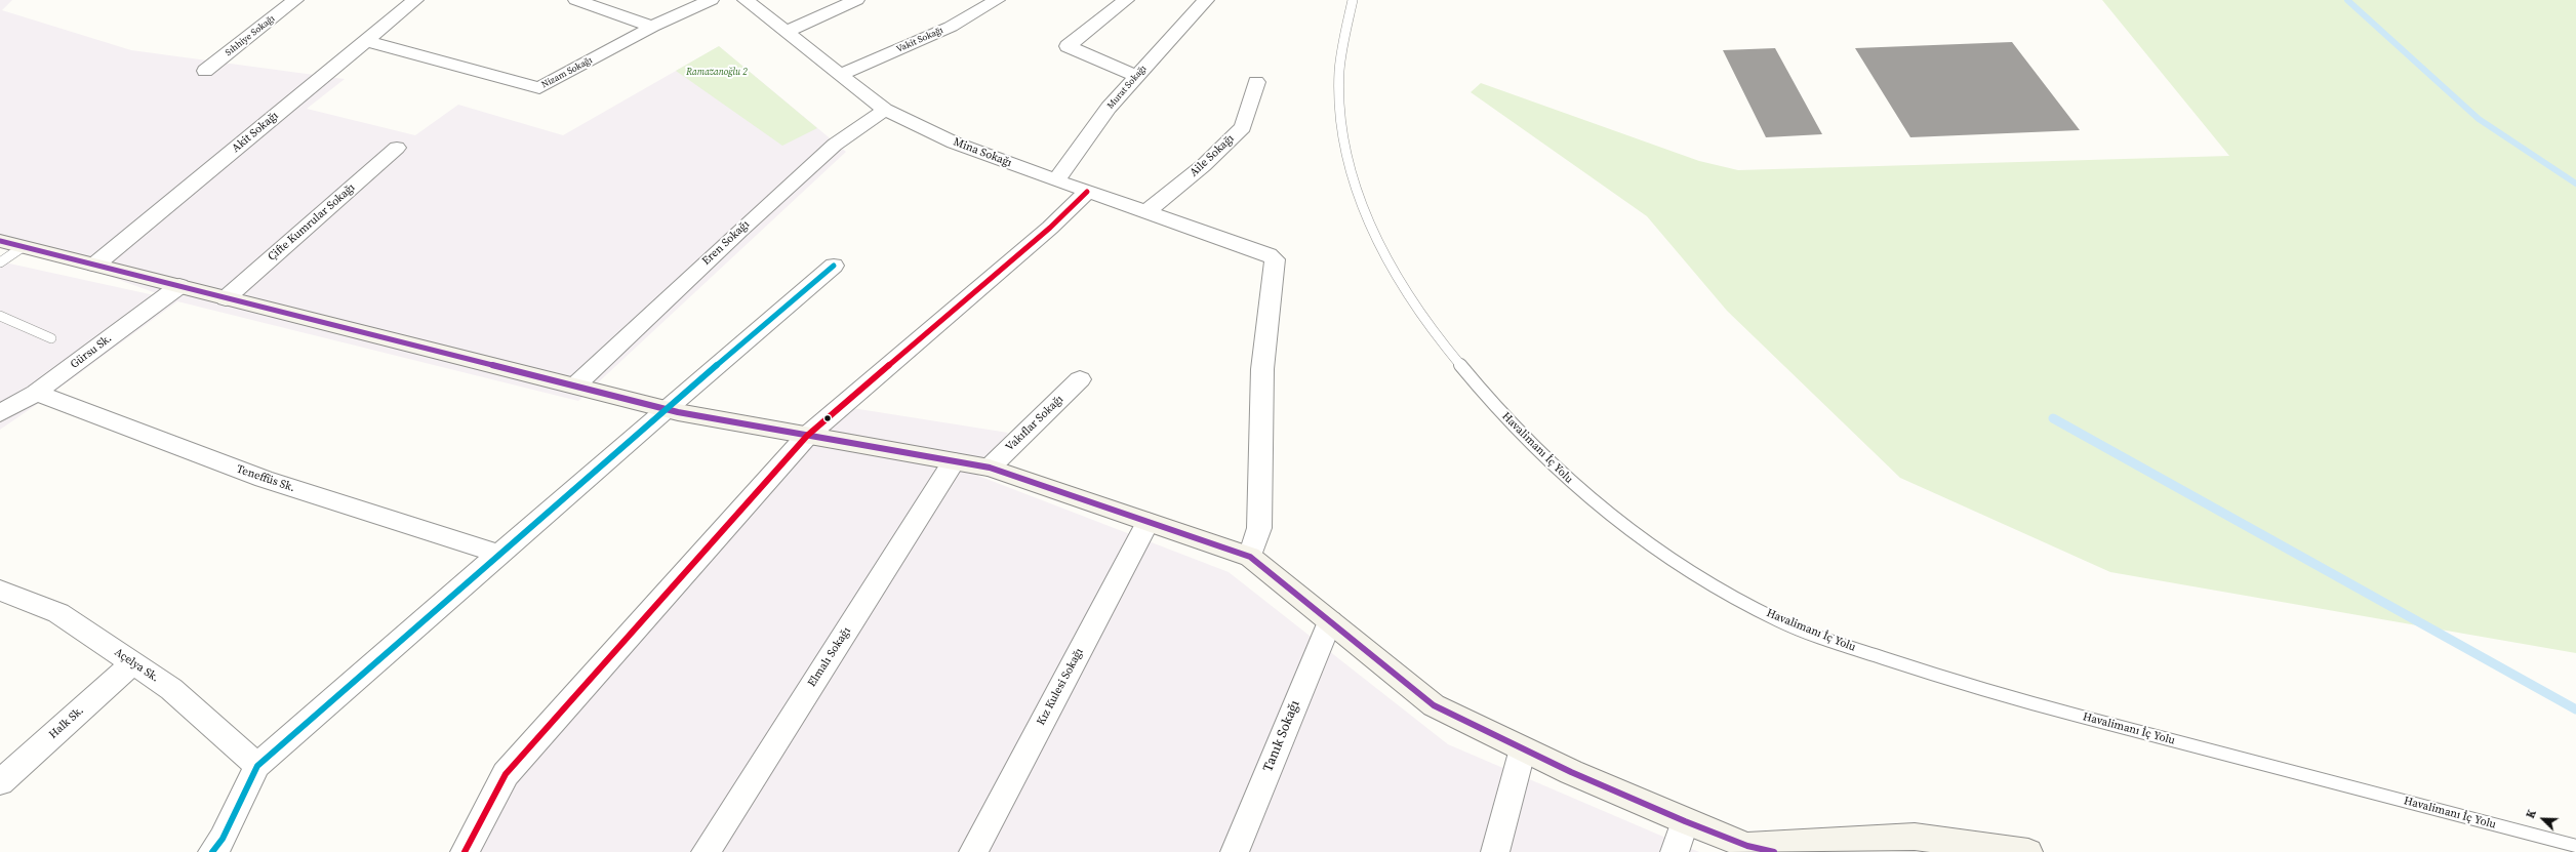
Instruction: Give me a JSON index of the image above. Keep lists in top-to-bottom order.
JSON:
{
  "streets": {
    "street": [
      "Sıhhiye Sokağı",
      "Vakit Sokağı",
      "Nizam Sokağı",
      "Murat Sokağı",
      "Akit Sokağı",
      "Mina Sokağı",
      "Aile Sokağı",
      "Çifte Kumrular Sokağı",
      "Eren Sokağı",
      "Gürsu Sk.",
      "Vakıflar Sokağı",
      "Teneffüs Sk.",
      "Elmalı Sokağı",
      "Açelya Sk.",
      "Kız Kulesi Sokağı",
      "Halk Sk.",
      "Tanık Sokağı"
    ],
    "lane": ["Havalimanı İç Yolu"]
  },
  "crossings": [
    ["Vakit Sokağı", "Mina Sokağı"],
    ["Nizam Sokağı", "Akit Sokağı"],
    ["Murat Sokağı", "Mina Sokağı"],
    ["Mina Sokağı", "Aile Sokağı"],
    ["Mina Sokağı", "Eren Sokağı"],
    ["Gürsu Sk.", "Teneffüs Sk."],
    ["Açelya Sk.", "Halk Sk."]
  ],
  "parks": ["Ramazanoğlu 2"],
  "north": "top left"
}
